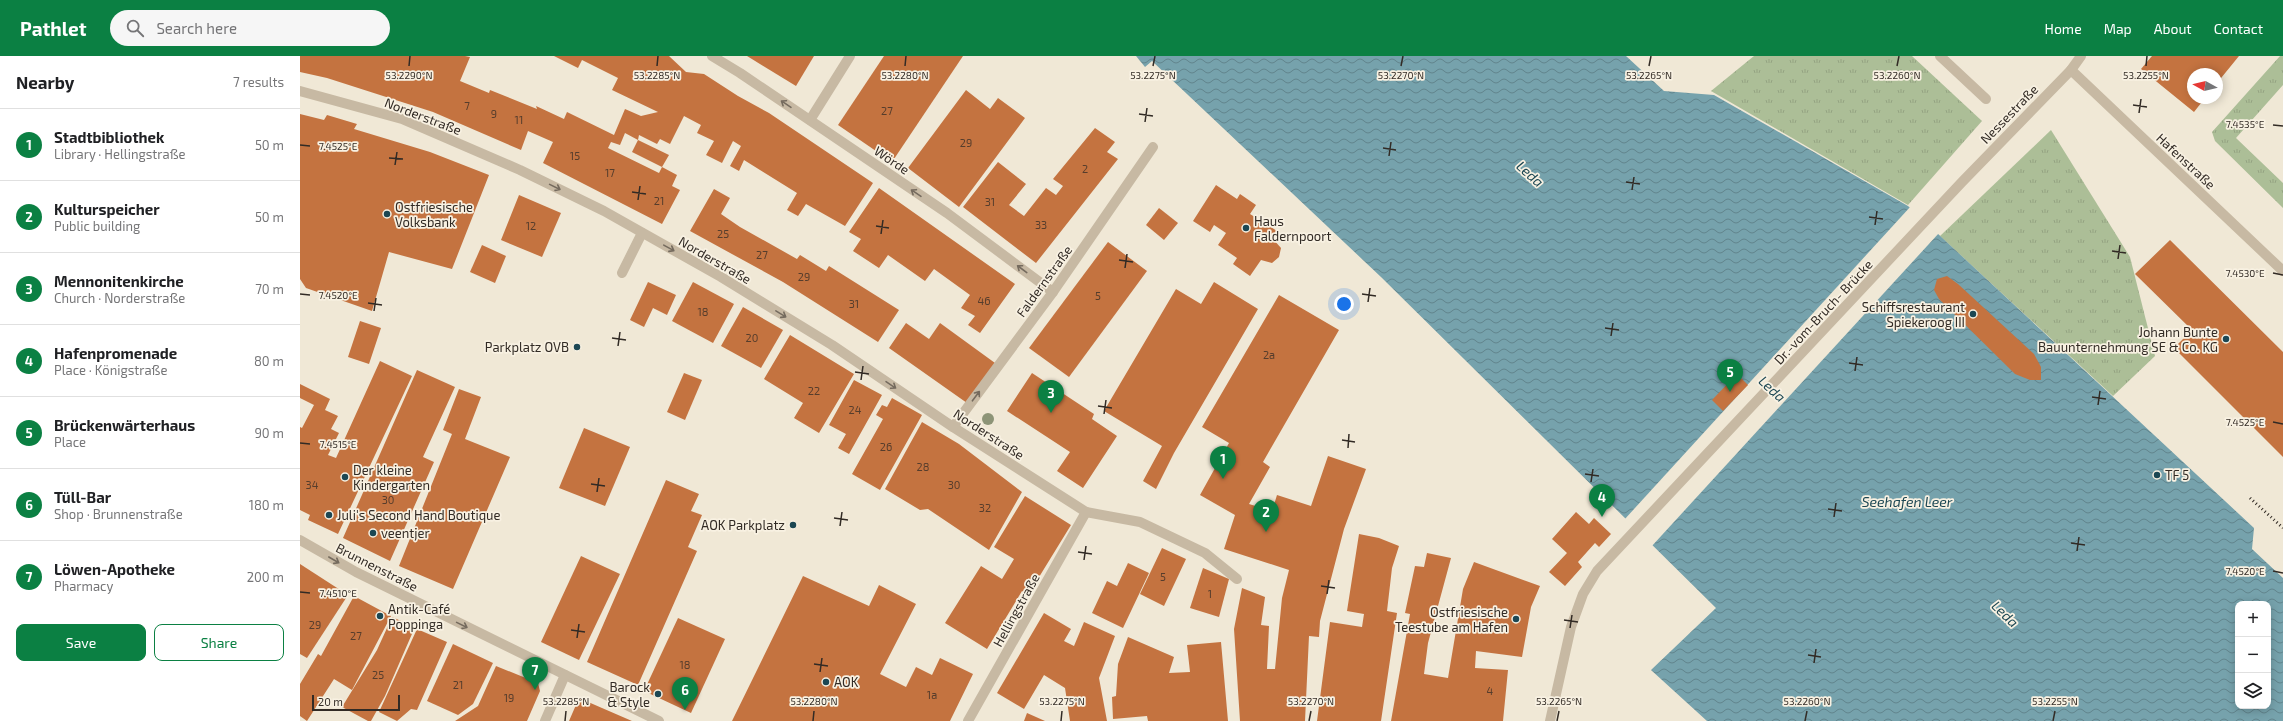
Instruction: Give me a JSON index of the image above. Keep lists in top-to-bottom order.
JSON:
{
  "streets": {
    "street": [
      "Nessestraße",
      "Norderstraße",
      "Wörde",
      "Hafenstraße",
      "Faldernstraße",
      "Dr.-vom-Bruch- Brücke",
      "Brunnenstraße",
      "Hellingstraße"
    ]
  },
  "crossings": [
    ["Nessestraße", "Hafenstraße"],
    ["Nessestraße", "Dr.-vom-Bruch- Brücke"],
    ["Norderstraße", "Faldernstraße"],
    ["Norderstraße", "Hellingstraße"],
    ["Wörde", "Faldernstraße"]
  ],
  "one_way": [
    "Norderstraße",
    "Wörde",
    "Faldernstraße",
    "Brunnenstraße"
  ],
  "water": ["Leda", "Seehafen Leer"],
  "places": [
    "Ostfriesische Volksbank",
    "Haus Faldernpoort",
    "Schiffsrestaurant Spiekeroog III",
    "Johann Bunte Bauunternehmung SE & Co. KG",
    "Parkplatz OVB",
    "TF 5",
    "Der kleine Kindergarten",
    "Juli's Second Hand Boutique",
    "AOK Parkplatz",
    "veentjer",
    "Antik-Café Poppinga",
    "Ostfriesische Teestube am Hafen",
    "AOK",
    "Barock & Style"
  ],
  "house_numbers": [
    "7",
    "27",
    "9",
    "11",
    "29",
    "15",
    "2",
    "17",
    "21",
    "31",
    "33",
    "12",
    "25",
    "27",
    "29",
    "5",
    "46",
    "31",
    "18",
    "20",
    "2a",
    "22",
    "24",
    "26",
    "28",
    "34",
    "30",
    "30",
    "32",
    "5",
    "1",
    "29",
    "27",
    "18",
    "25",
    "21",
    "4",
    "1a",
    "19"
  ],
  "scale_bar": "20 m",
  "north": "left",
  "page": {
    "header": "Pathlet",
    "search": "Search here",
    "nav": [
      "Home",
      "Map",
      "About",
      "Contact"
    ],
    "heading": ["Nearby", "7 results"],
    "list": [
      {
        "mark": "1",
        "name": "Stadtbibliothek",
        "note": "Library · Hellingstraße",
        "value": "50 m"
      },
      {
        "mark": "2",
        "name": "Kulturspeicher",
        "note": "Public building",
        "value": "50 m"
      },
      {
        "mark": "3",
        "name": "Mennonitenkirche",
        "note": "Church · Norderstraße",
        "value": "70 m"
      },
      {
        "mark": "4",
        "name": "Hafenpromenade",
        "note": "Place · Königstraße",
        "value": "80 m"
      },
      {
        "mark": "5",
        "name": "Brückenwärterhaus",
        "note": "Place",
        "value": "90 m"
      },
      {
        "mark": "6",
        "name": "Tüll-Bar",
        "note": "Shop · Brunnenstraße",
        "value": "180 m"
      },
      {
        "mark": "7",
        "name": "Löwen-Apotheke",
        "note": "Pharmacy",
        "value": "200 m"
      }
    ],
    "pins": [
      "5",
      "3",
      "1",
      "4",
      "2",
      "7",
      "6"
    ],
    "map_buttons": ["+", "−"],
    "buttons": ["Save", "Share"],
    "scale": "20 m"
  },
  "coordinates": [
    "53.2290°N",
    "53.2285°N",
    "53.2280°N",
    "53.2275°N",
    "53.2270°N",
    "53.2265°N",
    "53.2260°N",
    "53.2255°N",
    "7.4535°E",
    "7.4525°E",
    "7.4530°E",
    "7.4520°E",
    "7.4515°E",
    "7.4510°E"
  ]
}
